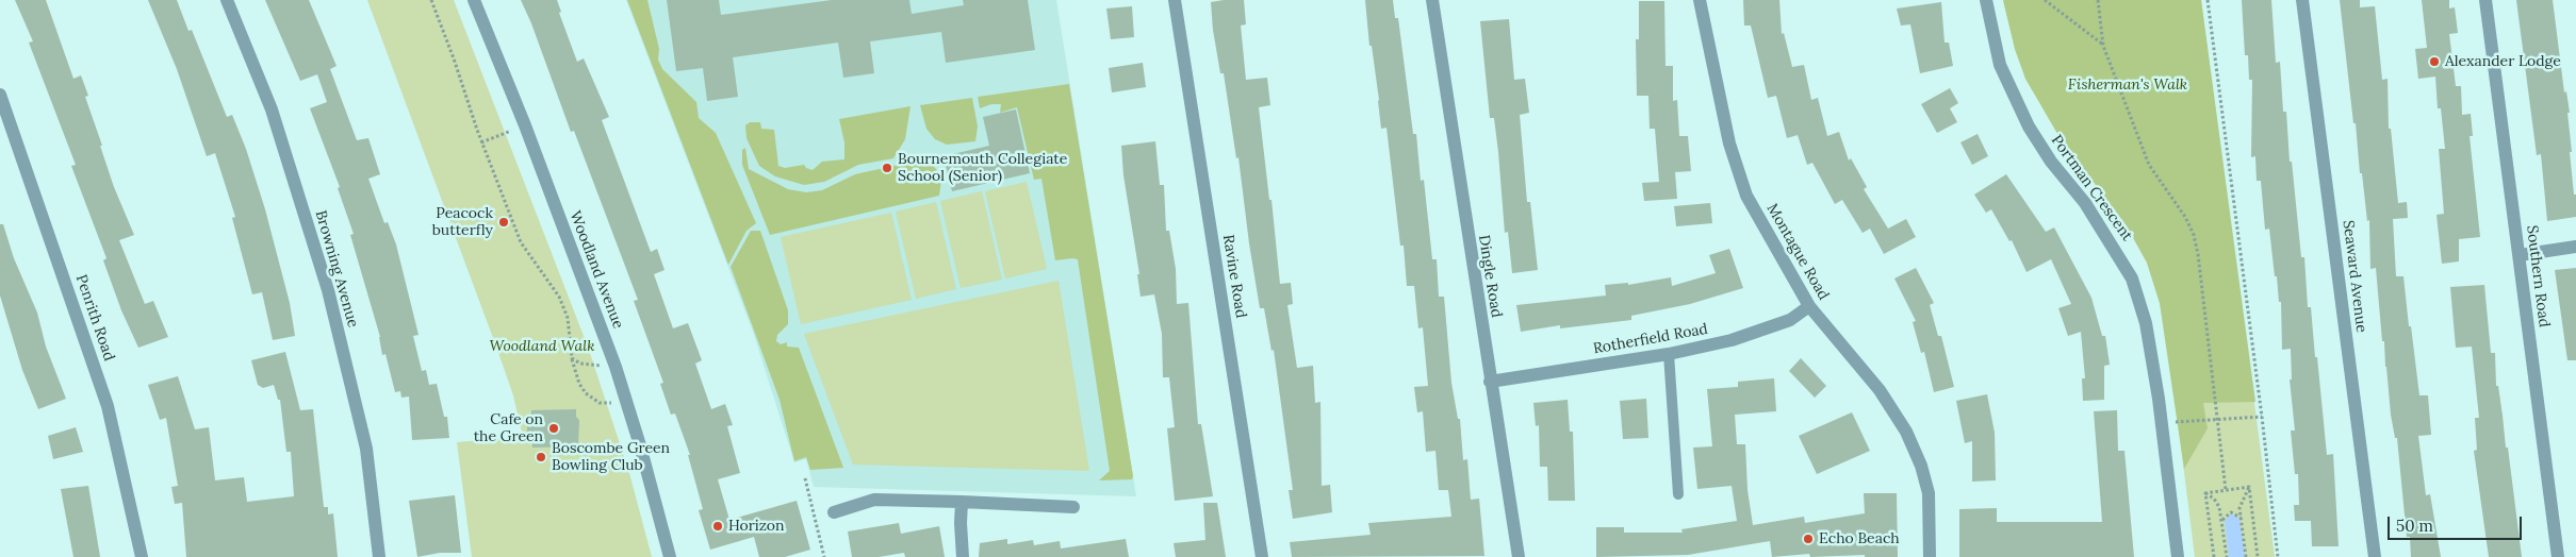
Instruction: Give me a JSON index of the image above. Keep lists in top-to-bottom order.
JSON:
{
  "streets": {
    "street": [
      "Portman Crescent",
      "Montague Road",
      "Browning Avenue",
      "Woodland Avenue",
      "Ravine Road",
      "Dingle Road",
      "Seaward Avenue",
      "Southern Road",
      "Penrith Road",
      "Rotherfield Road"
    ]
  },
  "crossings": [
    ["Montague Road", "Rotherfield Road"],
    ["Dingle Road", "Rotherfield Road"]
  ],
  "parks": ["Fisherman's Walk", "Woodland Walk"],
  "places": [
    "Alexander Lodge",
    "Bournemouth Collegiate School (Senior)",
    "Peacock butterfly",
    "Cafe on the Green",
    "Boscombe Green Bowling Club",
    "Horizon",
    "Echo Beach"
  ],
  "scale_bar": "50 m"
}
